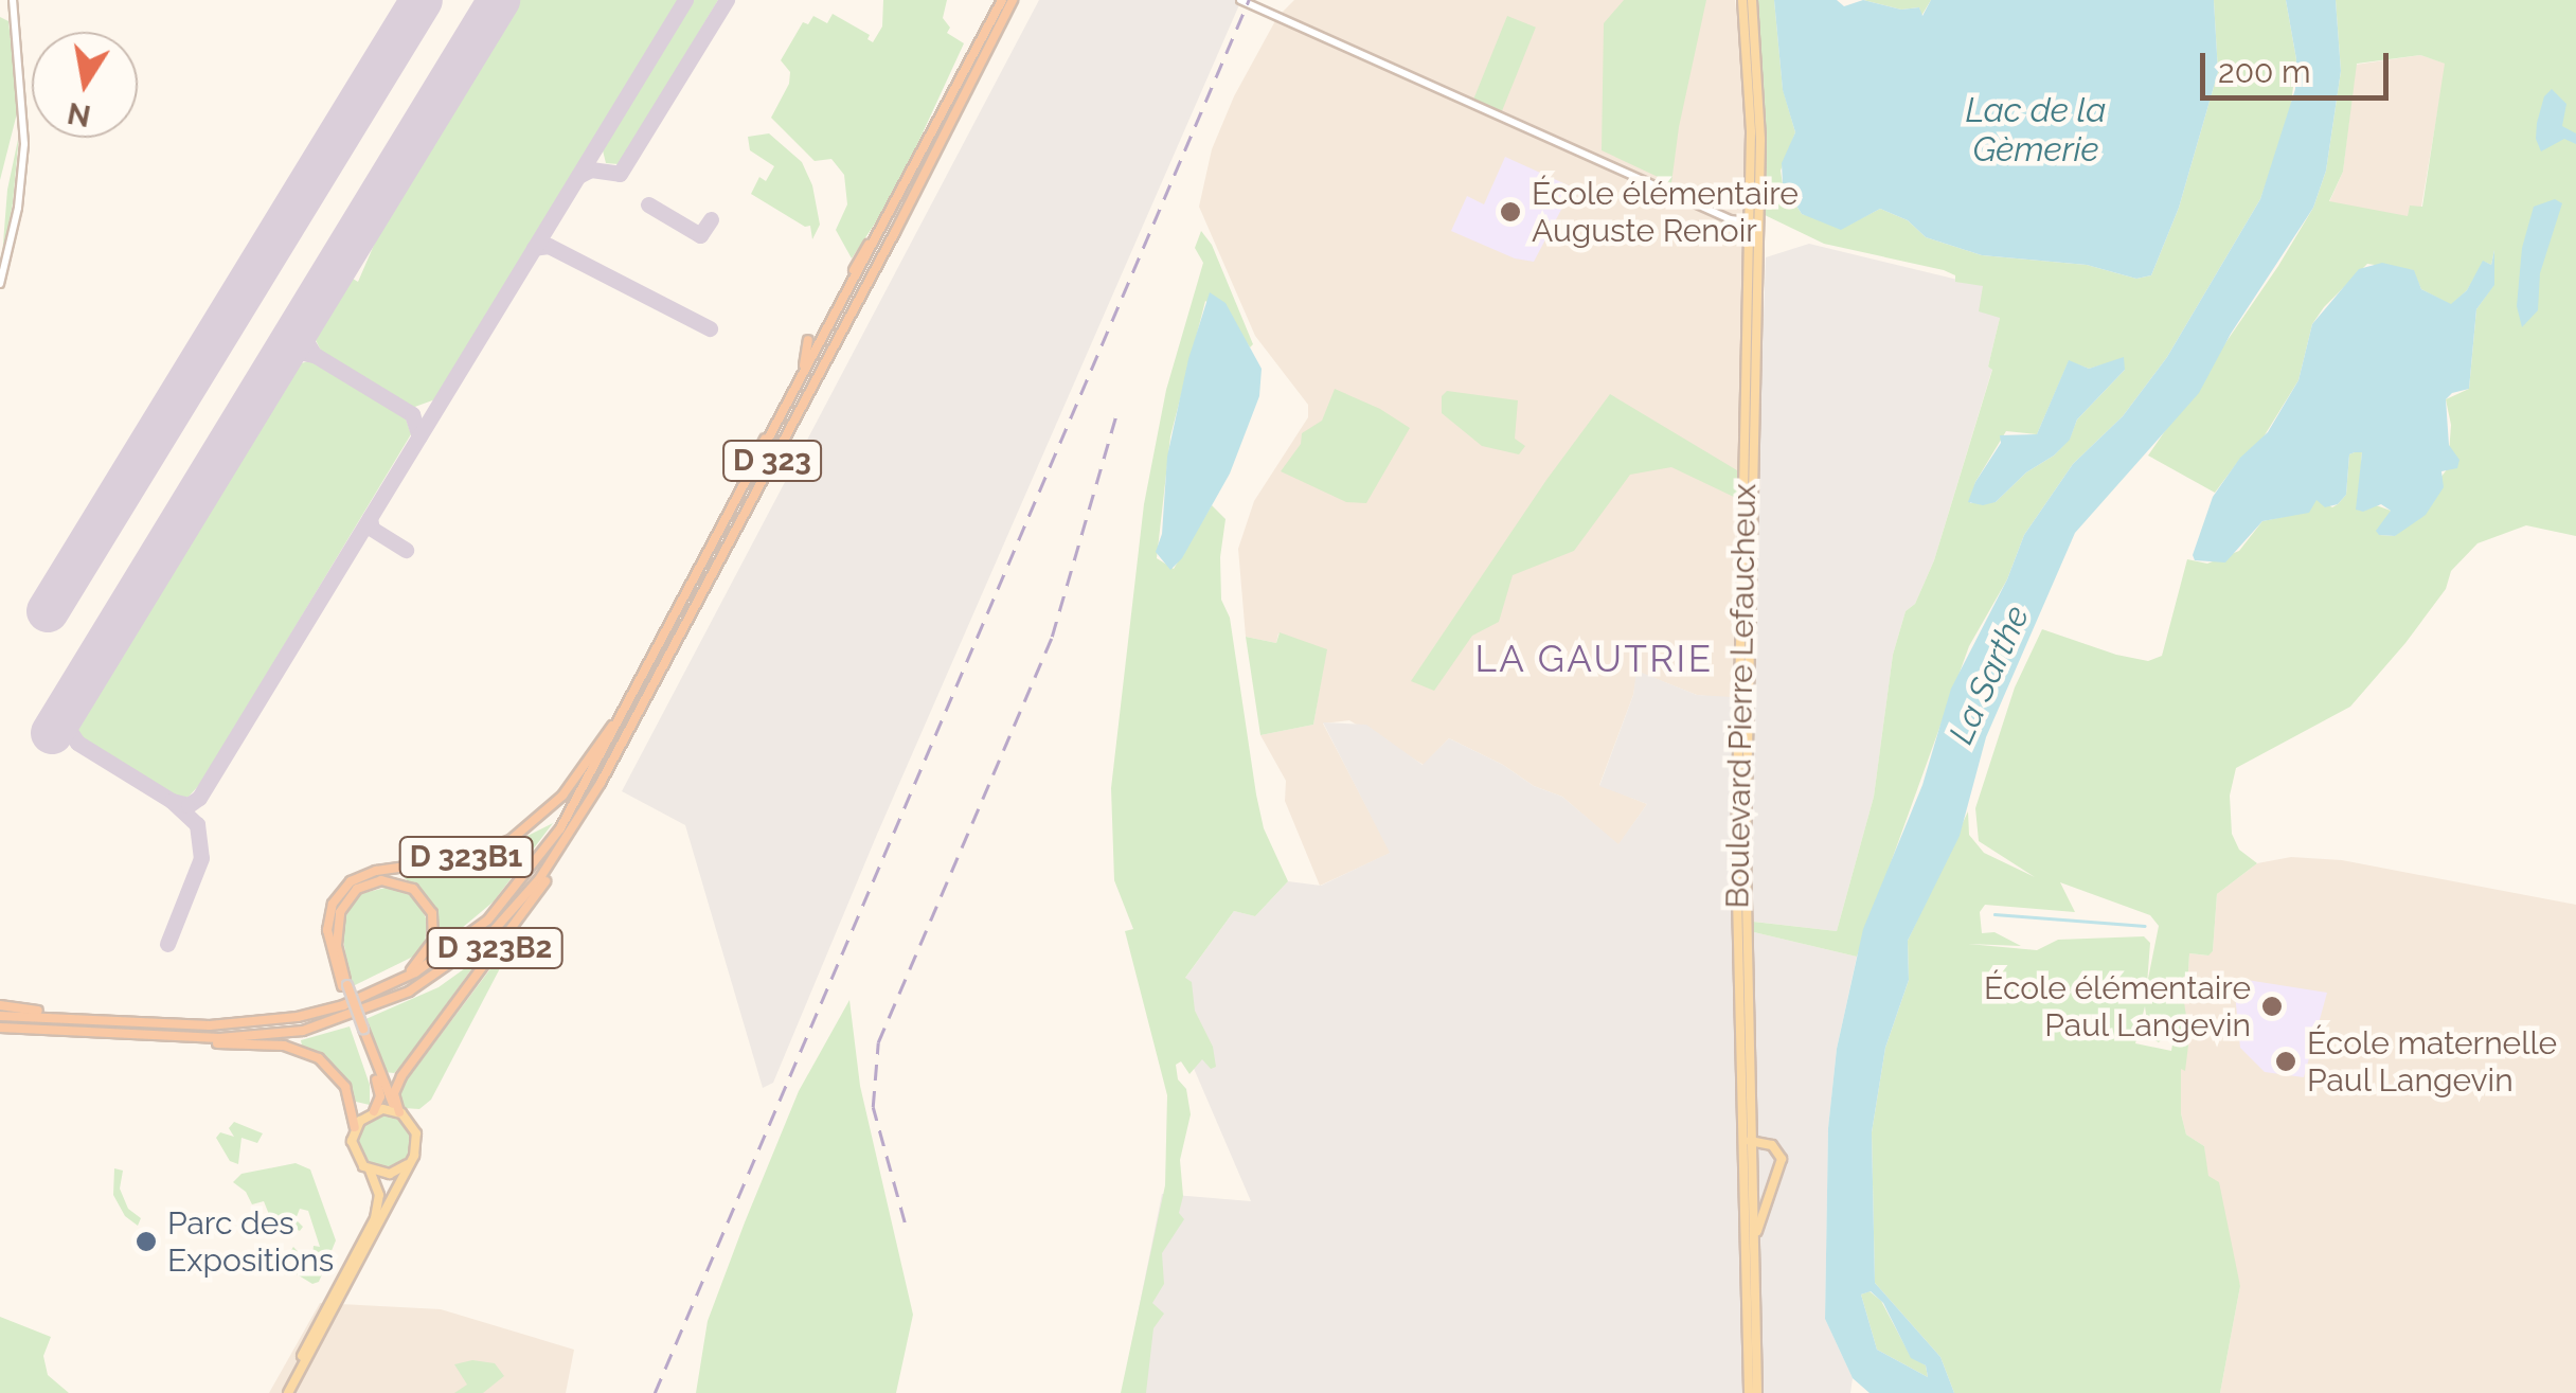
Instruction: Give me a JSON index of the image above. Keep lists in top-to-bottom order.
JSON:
{
  "streets": {
    "highway": ["D 323", "D 323B1", "D 323B2"],
    "main road": ["Boulevard Pierre Lefaucheux"]
  },
  "crossings": [
    ["D 323", "D 323B1"],
    ["D 323", "D 323B2"]
  ],
  "districts": ["LA GAUTRIE"],
  "water": ["Lac de la Gèmerie", "La Sarthe"],
  "places": [
    "École élémentaire Auguste Renoir",
    "École élémentaire Paul Langevin",
    "École maternelle Paul Langevin",
    "Parc des Expositions"
  ],
  "scale_bar": "200 m",
  "north": "bottom"
}
